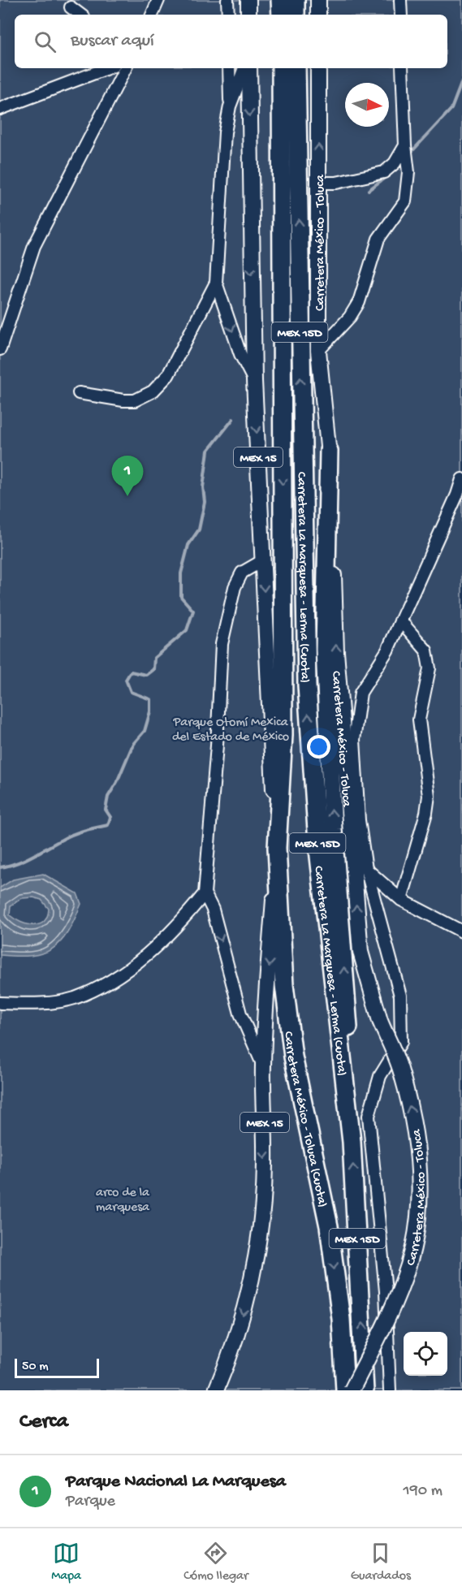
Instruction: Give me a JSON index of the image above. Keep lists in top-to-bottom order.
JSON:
{
  "streets": {
    "highway": ["MEX 15D", "Carretera La Marquesa - Lerma (Cuota)", "Carretera México - Toluca (Cuota)"],
    "main road": ["Carretera México - Toluca", "MEX 15"]
  },
  "crossings": [
    ["MEX 15D", "Carretera La Marquesa - Lerma (Cuota)"],
    ["MEX 15", "Carretera La Marquesa - Lerma (Cuota)"],
    ["MEX 15", "Carretera México - Toluca (Cuota)"],
    ["Carretera La Marquesa - Lerma (Cuota)", "Carretera México - Toluca (Cuota)"]
  ],
  "parks": ["Parque Otomí Mexica del Estado de México", "arco de la marquesa"],
  "scale_bar": "50 m",
  "north": "right",
  "page": {
    "search": "Buscar aquí",
    "pins": "1",
    "scale": "50 m",
    "heading": "Cerca",
    "list": [
      {
        "mark": "1",
        "name": "Parque Nacional La Marquesa",
        "note": "Parque",
        "value": "190 m"
      }
    ],
    "nav": ["Mapa", "Cómo llegar", "Guardados"]
  }
}
